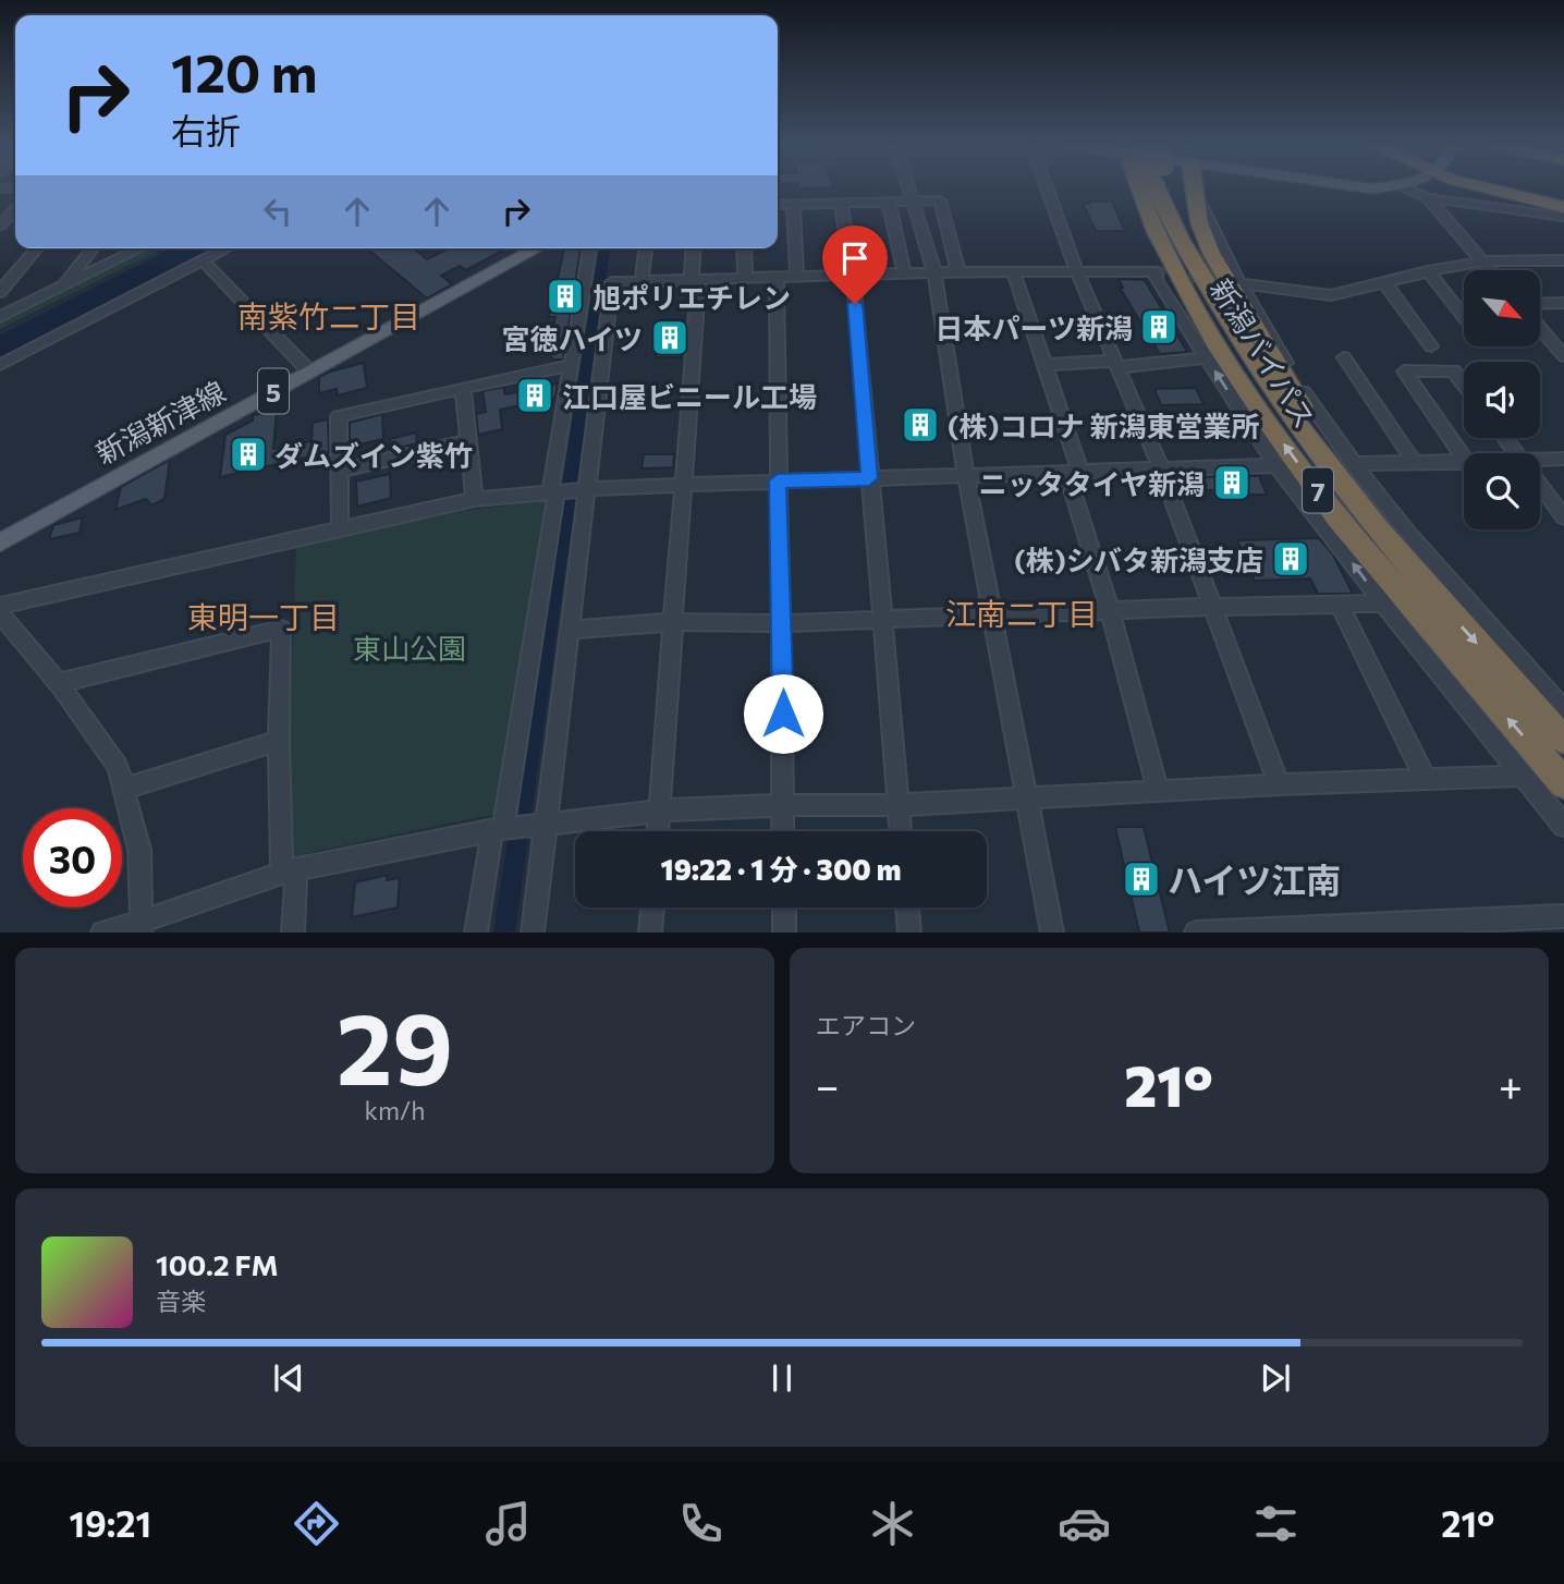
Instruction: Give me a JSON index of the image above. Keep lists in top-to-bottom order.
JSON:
{
  "streets": {
    "highway": ["新潟バイパス", "7"],
    "main road": ["5", "新潟新津線"]
  },
  "crossings": [
    ["新潟バイパス", "7"]
  ],
  "districts": ["南紫竹二丁目", "江南二丁目", "東明一丁目"],
  "parks": ["東山公園"],
  "places": {
    "building": [
      "旭ポリエチレン",
      "日本パーツ新潟",
      "宮徳ハイツ",
      "江口屋ビニール工場",
      "(株)コロナ 新潟東営業所",
      "ダムズイン紫竹",
      "ニッタタイヤ新潟",
      "(株)シバタ新潟支店",
      "ハイツ江南"
    ]
  },
  "north": "bottom right",
  "page": {
    "turn": ["120 m", "右折"],
    "limit": "30",
    "trip": "19:22 · 1 分 · 300 m",
    "tile": [
      ["29", "km/h"],
      "エアコン"
    ],
    "heat": ["−", "21°", "+"],
    "song": ["100.2 FM", "音楽"],
    "tabs": ["19:21", "21°"]
  }
}
